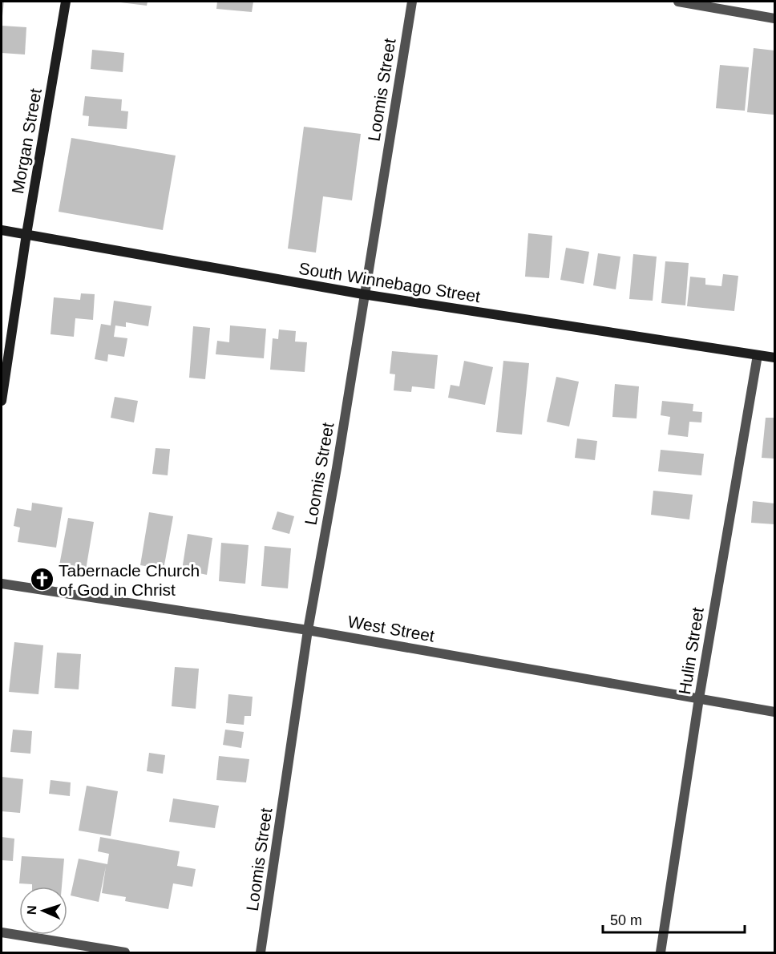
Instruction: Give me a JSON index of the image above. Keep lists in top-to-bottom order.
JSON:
{
  "streets": {
    "street": [
      "Loomis Street",
      "Morgan Street",
      "South Winnebago Street",
      "West Street",
      "Hulin Street"
    ]
  },
  "crossings": [
    ["Loomis Street", "South Winnebago Street"],
    ["Loomis Street", "West Street"],
    ["Morgan Street", "South Winnebago Street"],
    ["South Winnebago Street", "Hulin Street"],
    ["West Street", "Hulin Street"]
  ],
  "places": {
    "church": ["Tabernacle Church of God in Christ"]
  },
  "scale_bar": "50 m",
  "north": "left"
}
